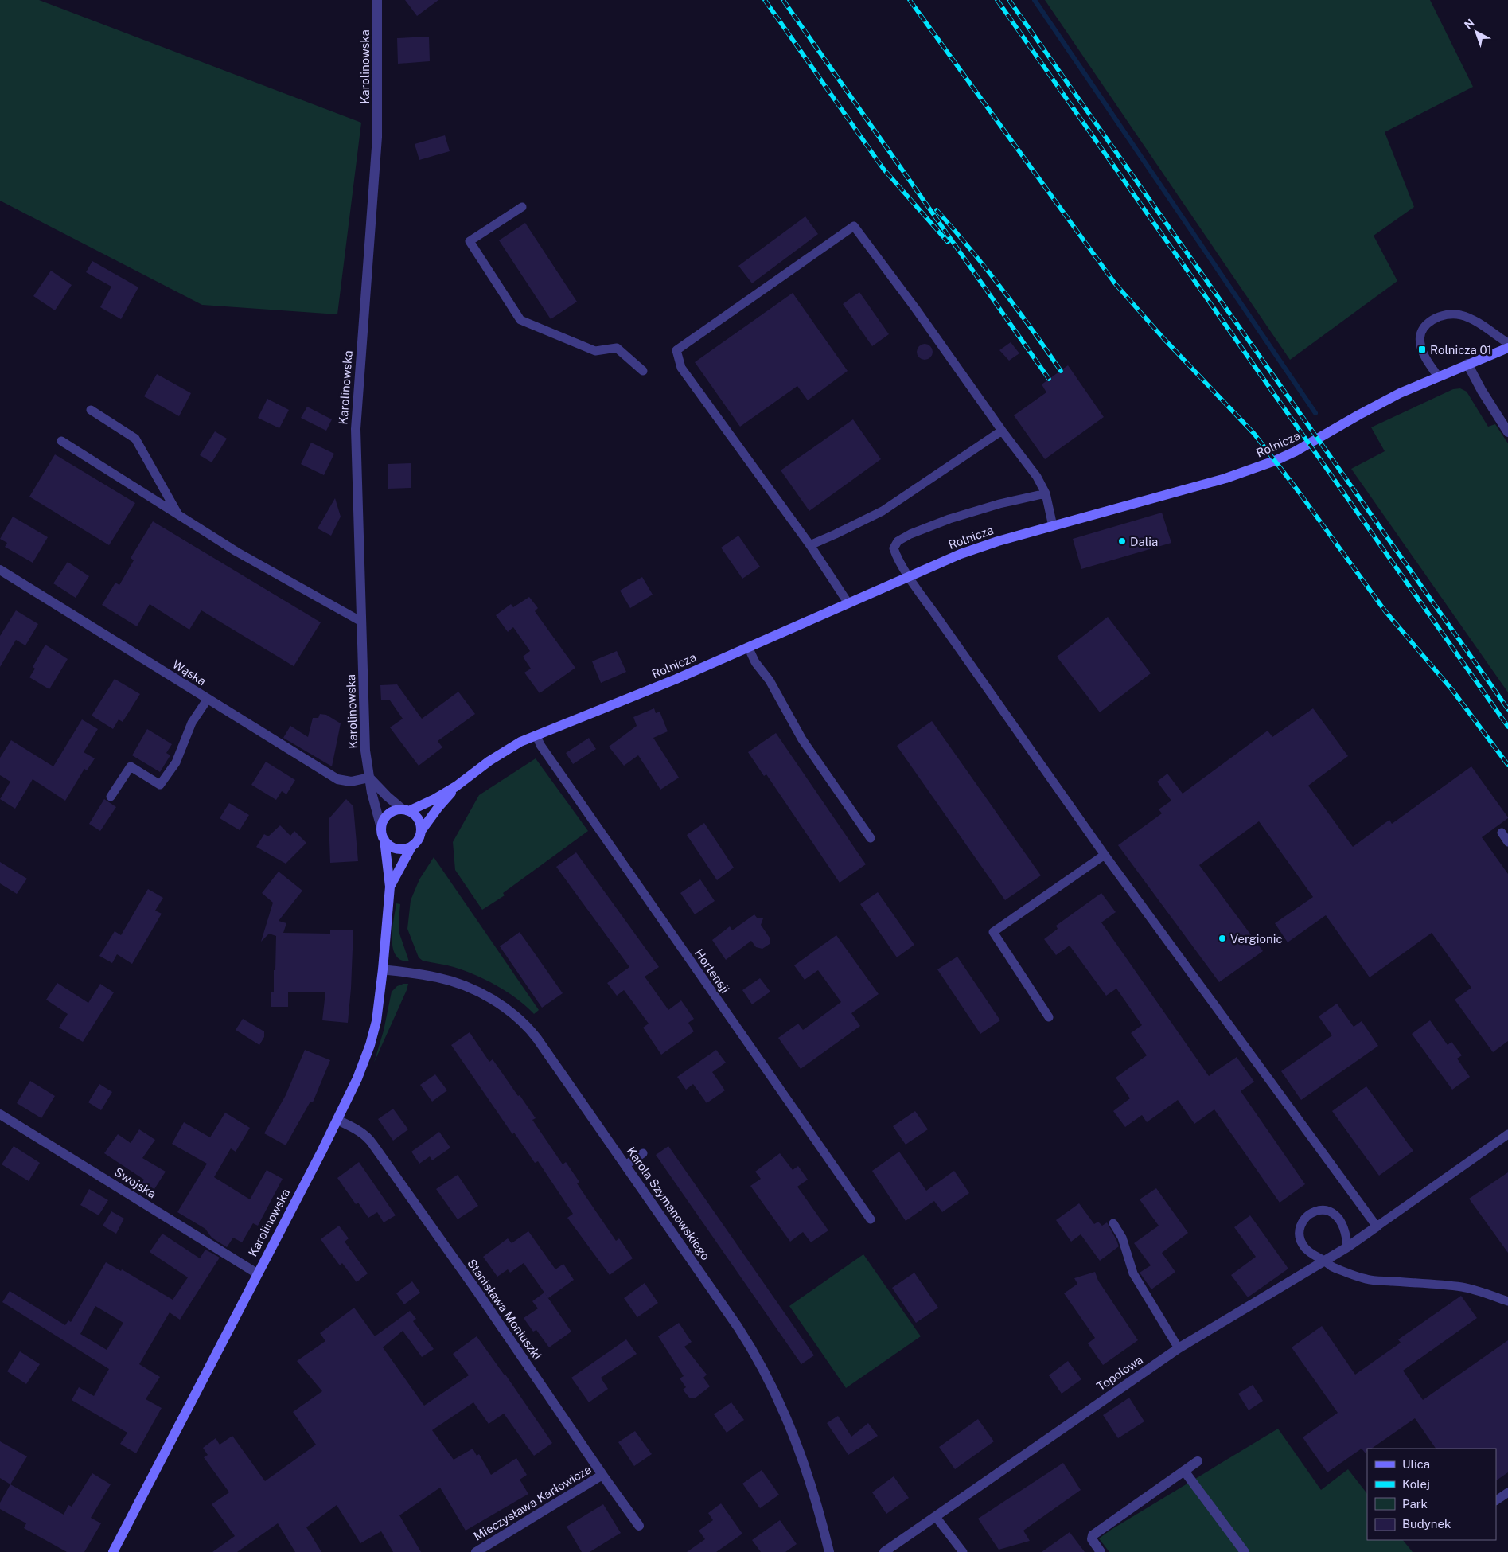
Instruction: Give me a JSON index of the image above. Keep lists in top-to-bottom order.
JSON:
{
  "streets": {
    "street": [
      "Karolinowska",
      "Rolnicza",
      "Wąska",
      "Swojska",
      "Karola Szymanowskiego",
      "Stanisława Moniuszki",
      "Topolowa",
      "Mieczysława Karłowicza"
    ],
    "lane": ["Hortensji"]
  },
  "crossings": [
    ["Karolinowska", "Rolnicza"],
    ["Karolinowska", "Wąska"],
    ["Karolinowska", "Swojska"],
    ["Karolinowska", "Karola Szymanowskiego"],
    ["Karolinowska", "Stanisława Moniuszki"],
    ["Rolnicza", "Hortensji"],
    ["Stanisława Moniuszki", "Mieczysława Karłowicza"]
  ],
  "places": {
    "transit": ["Rolnicza 01"],
    "other": ["Dalia", "Vergionic"]
  },
  "legend": [
    "Ulica",
    "Kolej",
    "Park",
    "Budynek"
  ],
  "north": "top left"
}
